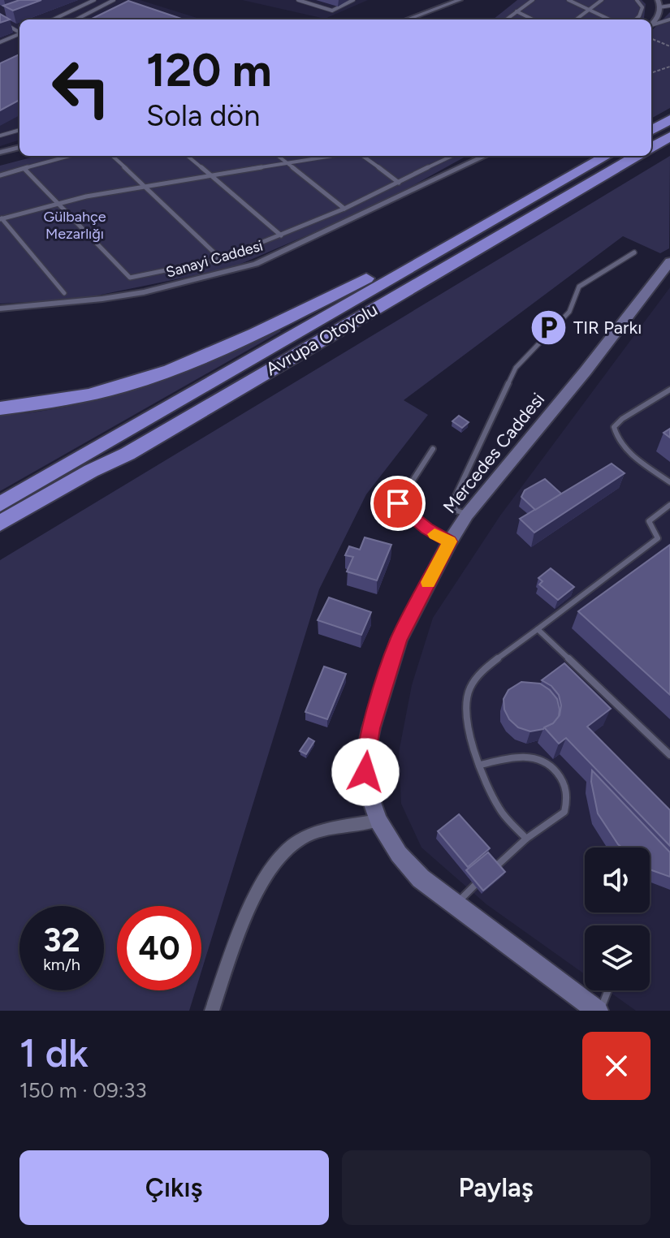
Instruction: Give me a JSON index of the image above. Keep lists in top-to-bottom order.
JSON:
{
  "streets": {
    "highway": ["Avrupa Otoyolu"],
    "street": ["Sanayi Caddesi", "Mercedes Caddesi"]
  },
  "parks": ["Gülbahçe Mezarlığı"],
  "places": {
    "parking": ["TIR Parkı"]
  },
  "page": {
    "turn": ["120 m", "Sola dön"],
    "speed": "32 km/h",
    "limit": "40",
    "heading": ["1 dk", "150 m · 09:33"],
    "buttons": ["Çıkış", "Paylaş"]
  }
}
